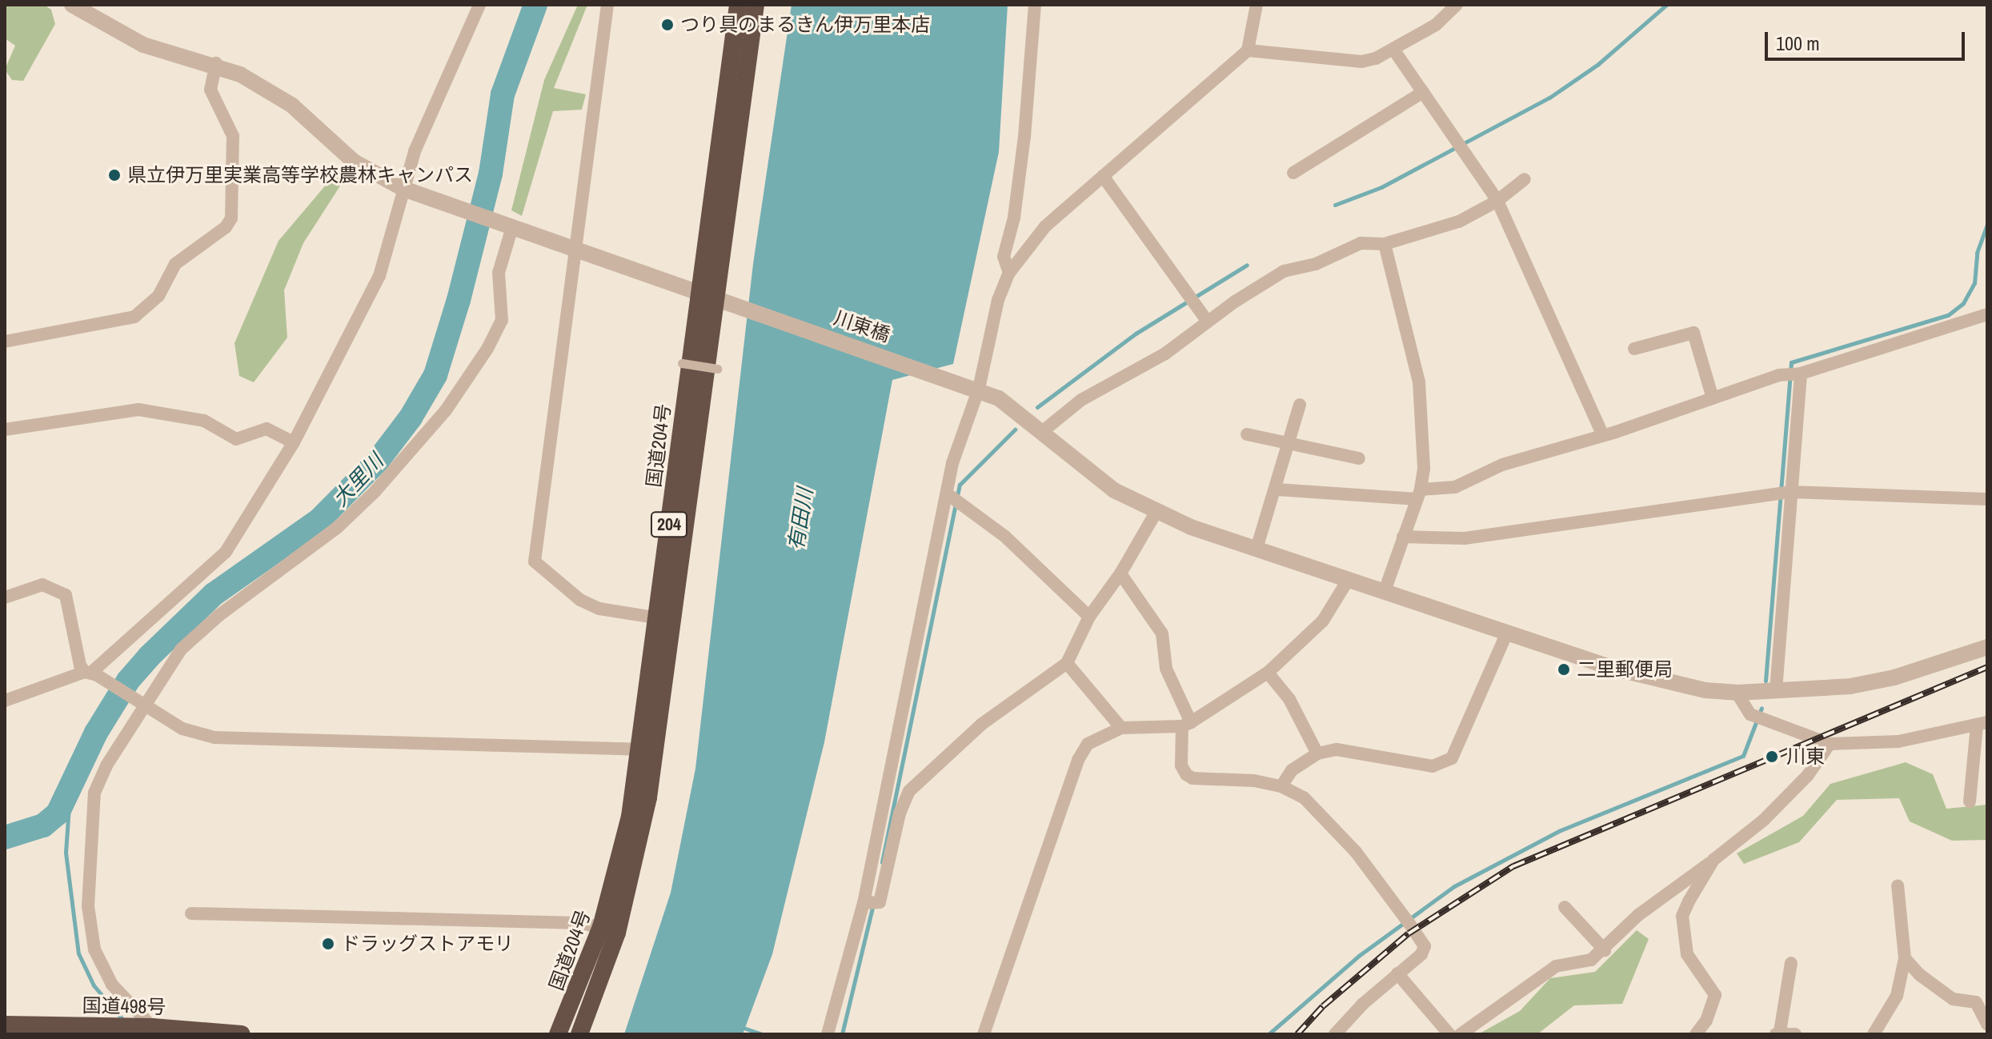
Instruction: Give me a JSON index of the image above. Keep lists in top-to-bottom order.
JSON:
{
  "streets": {
    "highway": ["国道204号", "204", "国道498号"],
    "street": ["川東橋"]
  },
  "crossings": [
    ["川東橋", "国道204号"]
  ],
  "water": ["大里川", "有田川"],
  "places": [
    "つり具のまるきん伊万里本店",
    "県立伊万里実業高等学校農林キャンパス",
    "二里郵便局",
    "川東",
    "ドラッグストアモリ"
  ],
  "scale_bar": "100 m"
}
